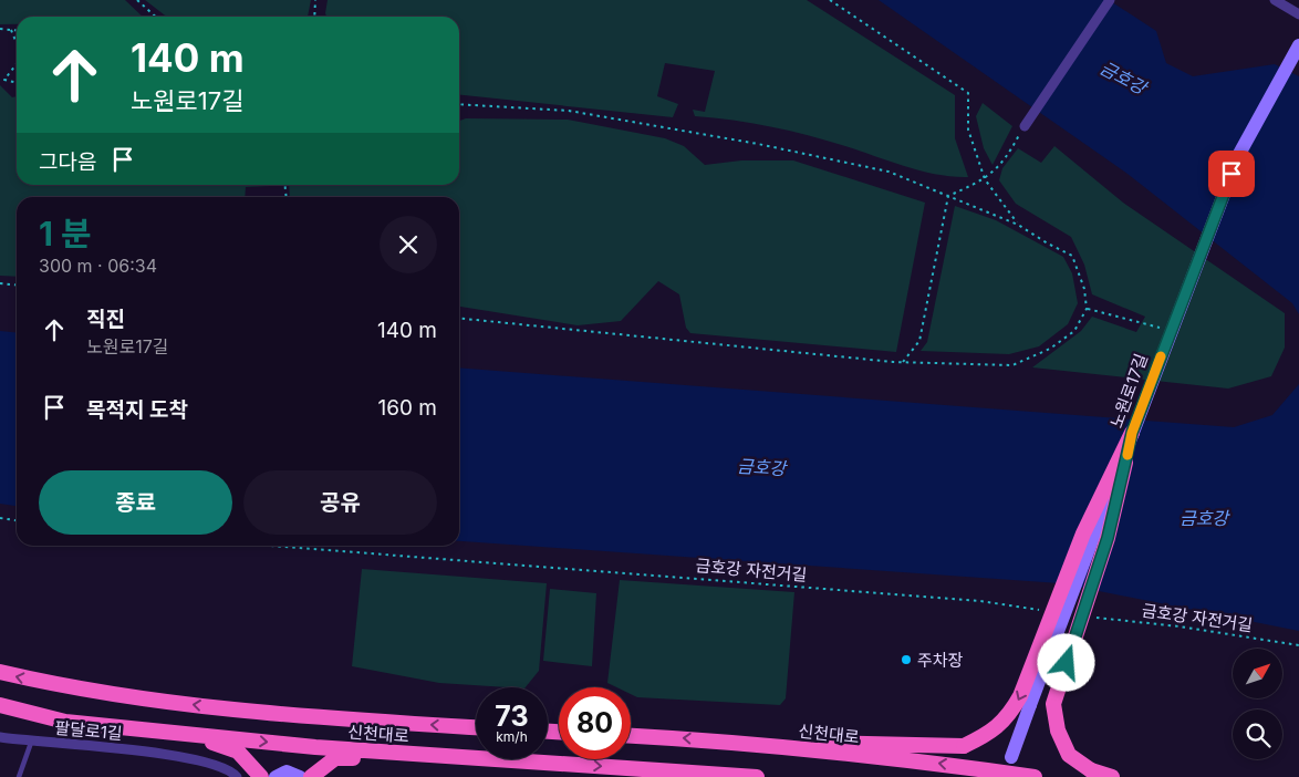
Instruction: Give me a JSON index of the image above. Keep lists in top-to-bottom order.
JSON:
{
  "streets": {
    "highway": ["신천대로"],
    "main road": ["노원로17길"],
    "street": ["팔달로1길"],
    "path": ["금호강 자전거길"]
  },
  "water": ["금호강"],
  "places": ["주차장"],
  "north": "top right",
  "page": {
    "turn": ["140 m", "노원로17길"],
    "then": "그다음",
    "heading": ["1 분", "300 m · 06:34"],
    "list": [
      {
        "name": "직진",
        "note": "노원로17길",
        "value": "140 m"
      },
      {
        "name": "목적지 도착",
        "value": "160 m"
      }
    ],
    "buttons": ["종료", "공유"],
    "speed": "73 km/h",
    "limit": "80"
  }
}
